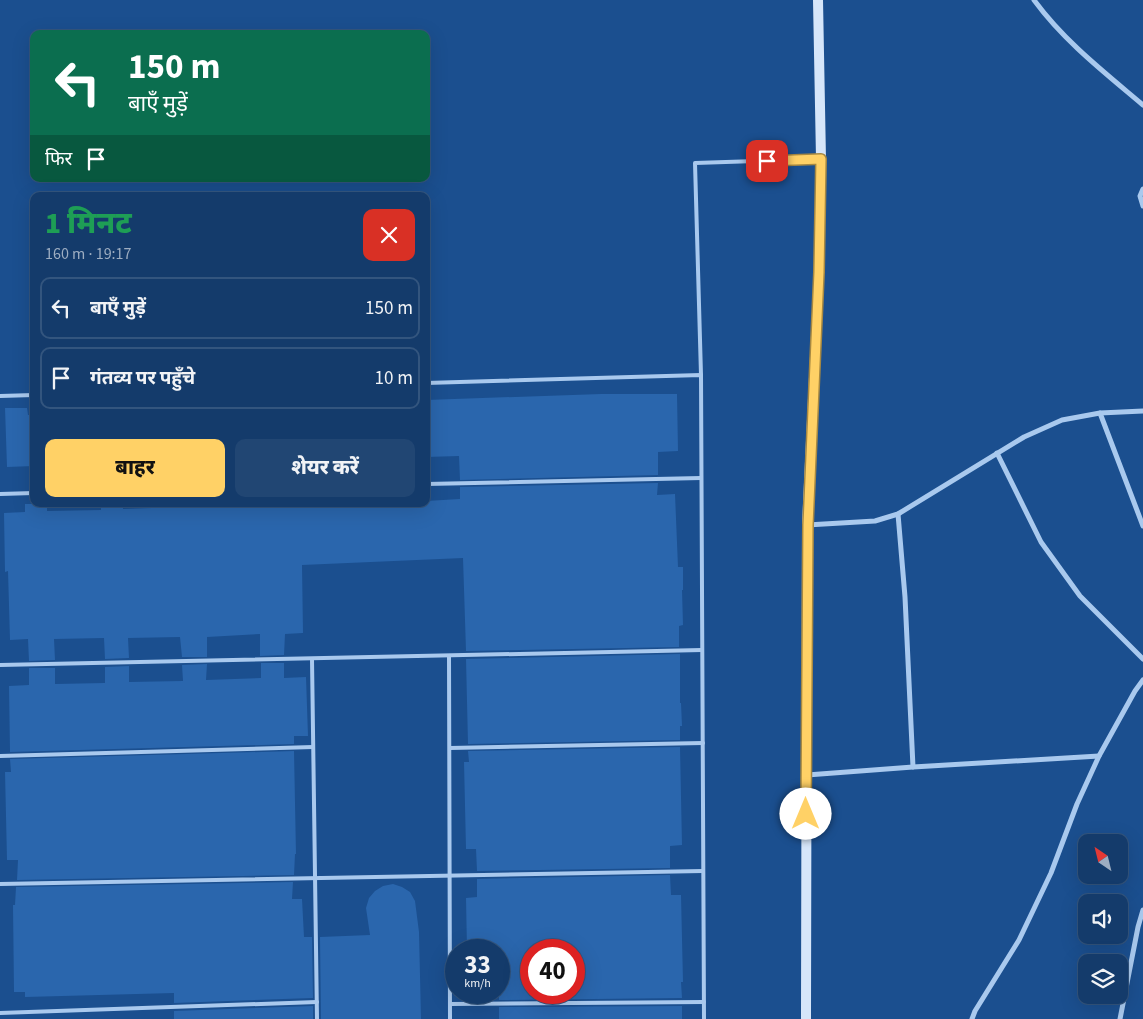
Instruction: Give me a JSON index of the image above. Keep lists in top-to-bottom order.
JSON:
{
  "north": "top left",
  "page": {
    "turn": ["150 m", "बाएँ मुड़ें"],
    "then": "फिर",
    "heading": ["1 मिनट", "160 m · 19:17"],
    "list": [
      {
        "name": "बाएँ मुड़ें",
        "value": "150 m"
      },
      {
        "name": "गंतव्य पर पहुँचे",
        "value": "10 m"
      }
    ],
    "buttons": ["बाहर", "शेयर करें"],
    "speed": "33 km/h",
    "limit": "40"
  }
}
